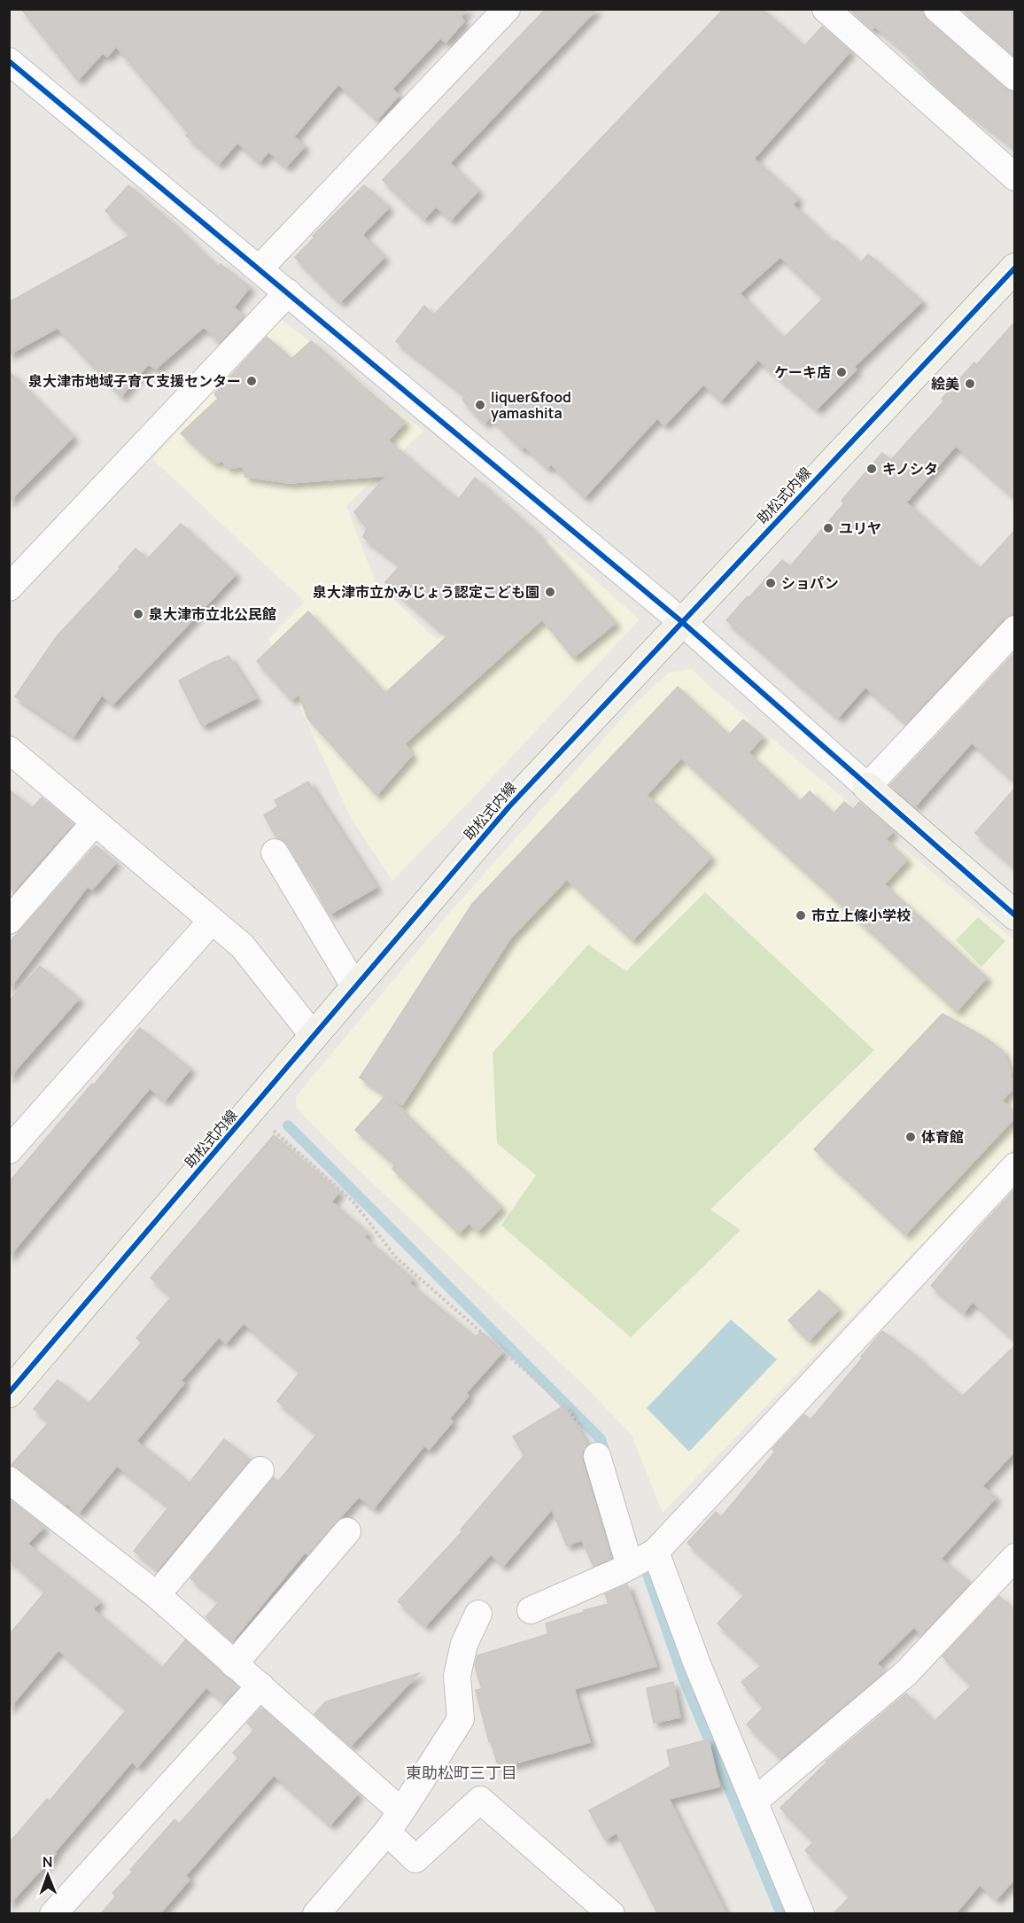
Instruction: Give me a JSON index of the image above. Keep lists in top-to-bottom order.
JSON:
{
  "streets": {
    "street": ["助松式内線"]
  },
  "districts": ["東助松町三丁目"],
  "places": [
    "ケーキ店",
    "泉大津市地域子育て支援センター",
    "絵美",
    "liquer&food yamashita",
    "キノシタ",
    "ユリヤ",
    "ショパン",
    "泉大津市立かみじょう認定こども園",
    "泉大津市立北公民館",
    "市立上條小学校",
    "体育館"
  ],
  "north": "top"
}
